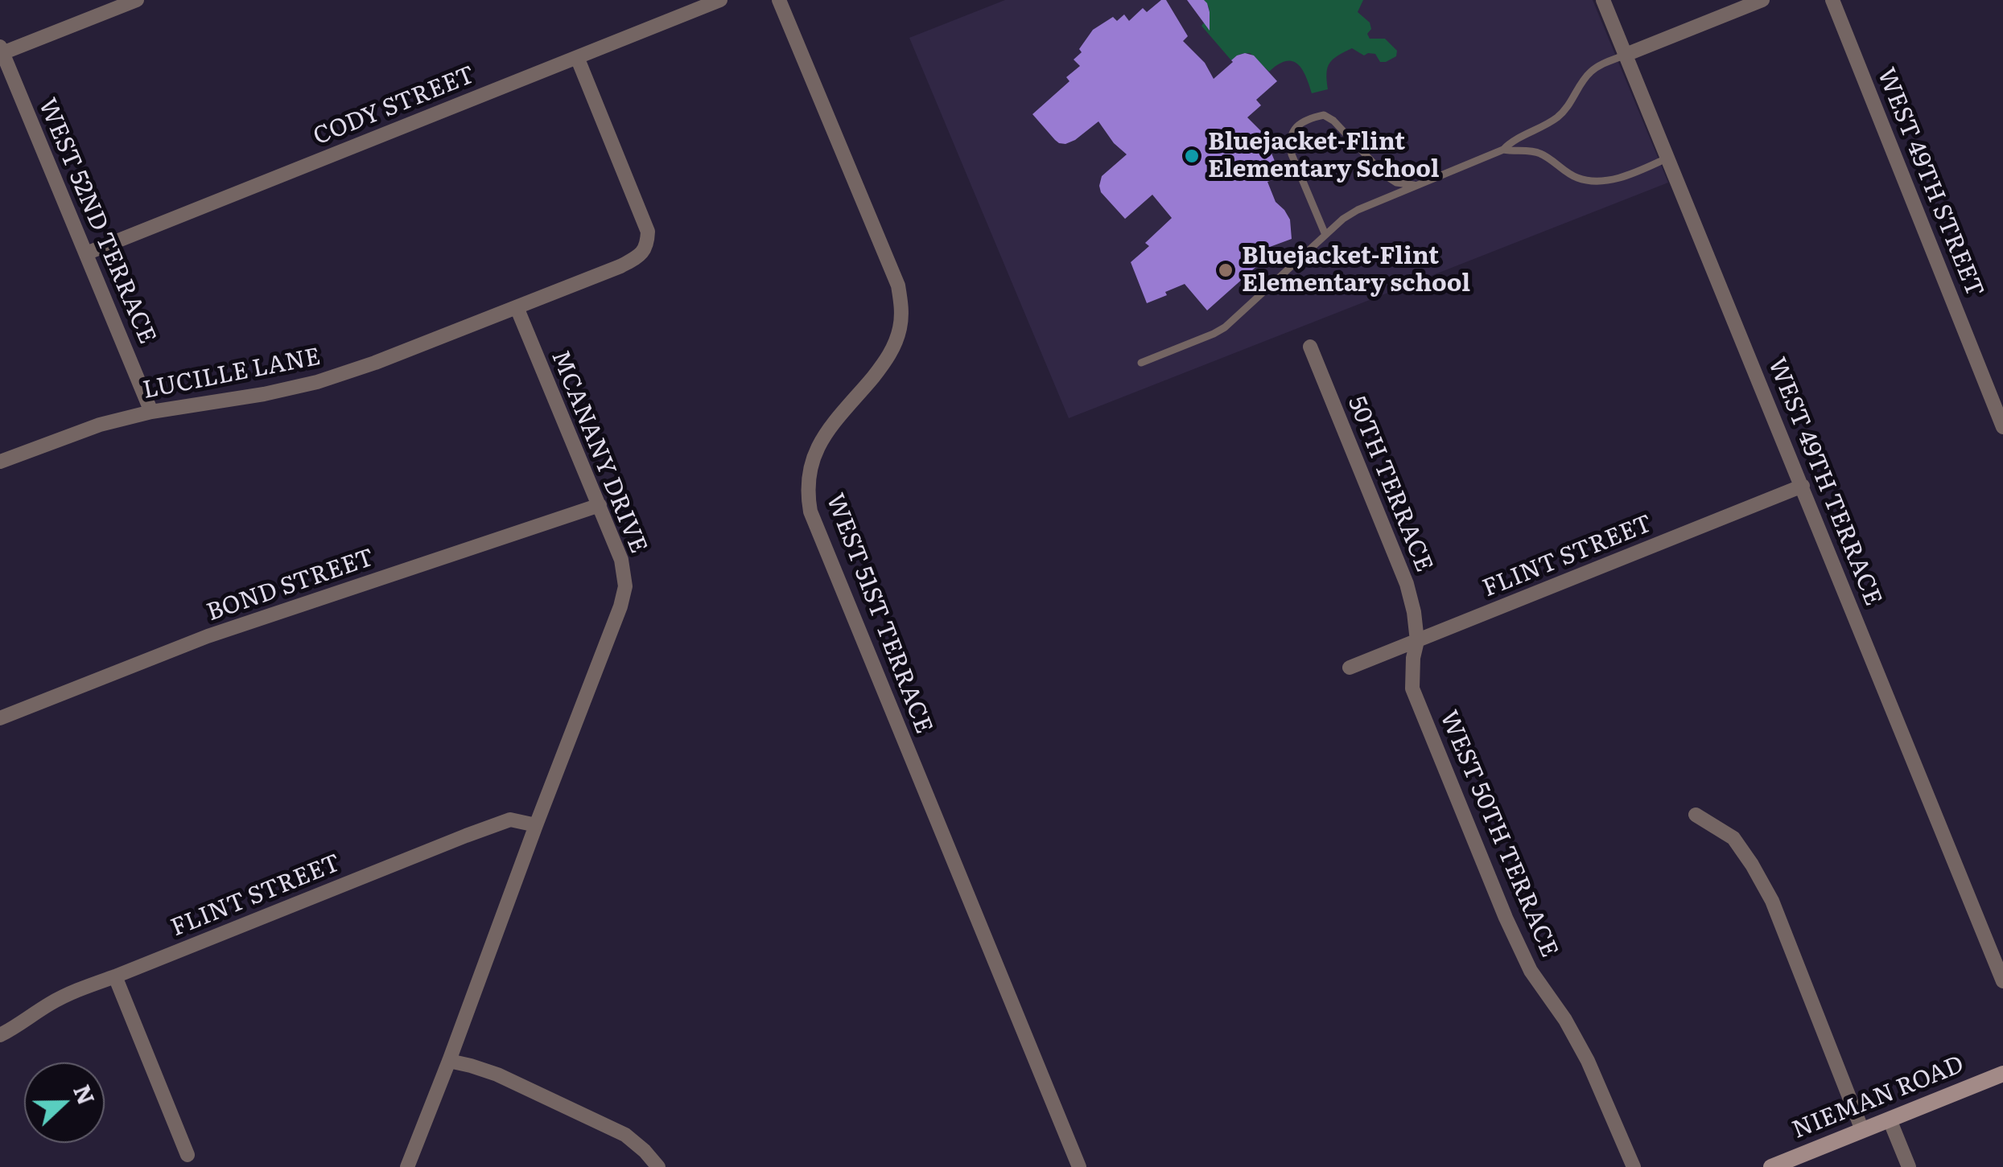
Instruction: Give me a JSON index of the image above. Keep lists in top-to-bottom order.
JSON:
{
  "streets": {
    "main road": ["NIEMAN ROAD"],
    "street": [
      "CODY STREET",
      "WEST 49TH STREET",
      "WEST 52ND TERRACE",
      "LUCILLE LANE",
      "MCANANY DRIVE",
      "WEST 49TH TERRACE",
      "50TH TERRACE",
      "FLINT STREET",
      "BOND STREET",
      "WEST 51ST TERRACE",
      "WEST 50TH TERRACE"
    ]
  },
  "crossings": [
    ["CODY STREET", "WEST 52ND TERRACE"],
    ["WEST 52ND TERRACE", "LUCILLE LANE"],
    ["LUCILLE LANE", "MCANANY DRIVE"],
    ["MCANANY DRIVE", "FLINT STREET"],
    ["MCANANY DRIVE", "BOND STREET"],
    ["WEST 49TH TERRACE", "FLINT STREET"],
    ["50TH TERRACE", "FLINT STREET"],
    ["50TH TERRACE", "WEST 50TH TERRACE"],
    ["FLINT STREET", "WEST 50TH TERRACE"]
  ],
  "places": ["Bluejacket-Flint Elementary School", "Bluejacket-Flint Elementary school"],
  "north": "right"
}
